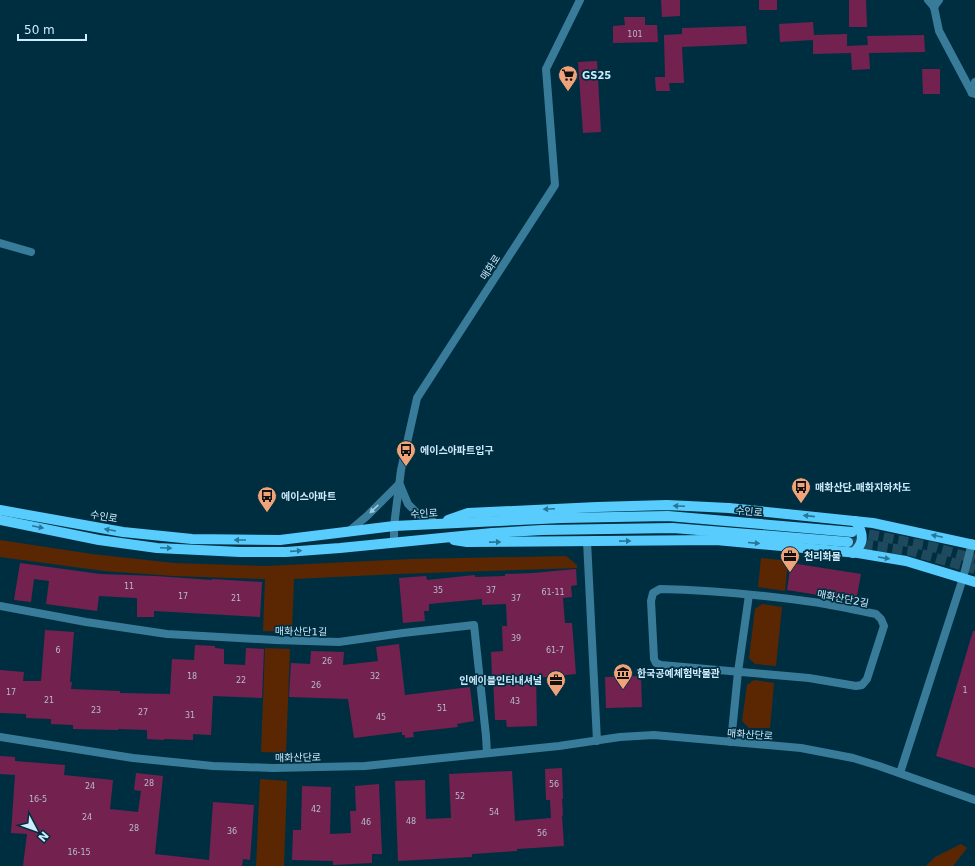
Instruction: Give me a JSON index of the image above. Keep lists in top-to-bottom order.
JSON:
{
  "streets": {
    "main road": ["수인로"],
    "street": [
      "매화로",
      "매화산단2길",
      "매화산단1길",
      "매화산단로"
    ]
  },
  "crossings": [
    ["매화로", "수인로"],
    ["매화산단1길", "매화산단로"]
  ],
  "places": {
    "supermarket": ["GS25"],
    "bus stop": ["에이스아파트입구", "매화산단.매화지하차도", "에이스아파트"],
    "office": ["천리화물", "인에이블인터내셔널"],
    "museum": ["한국공예체험박물관"]
  },
  "house_numbers": [
    "101",
    "11",
    "35",
    "37",
    "61-11",
    "17",
    "21",
    "37",
    "39",
    "6",
    "61-7",
    "26",
    "18",
    "32",
    "22",
    "26",
    "1",
    "17",
    "21",
    "43",
    "51",
    "23",
    "27",
    "31",
    "45",
    "28",
    "56",
    "24",
    "52",
    "16-5",
    "42",
    "54",
    "24",
    "48",
    "46",
    "28",
    "36",
    "56",
    "16-15"
  ],
  "scale_bar": "50 m",
  "north": "bottom right"
}
